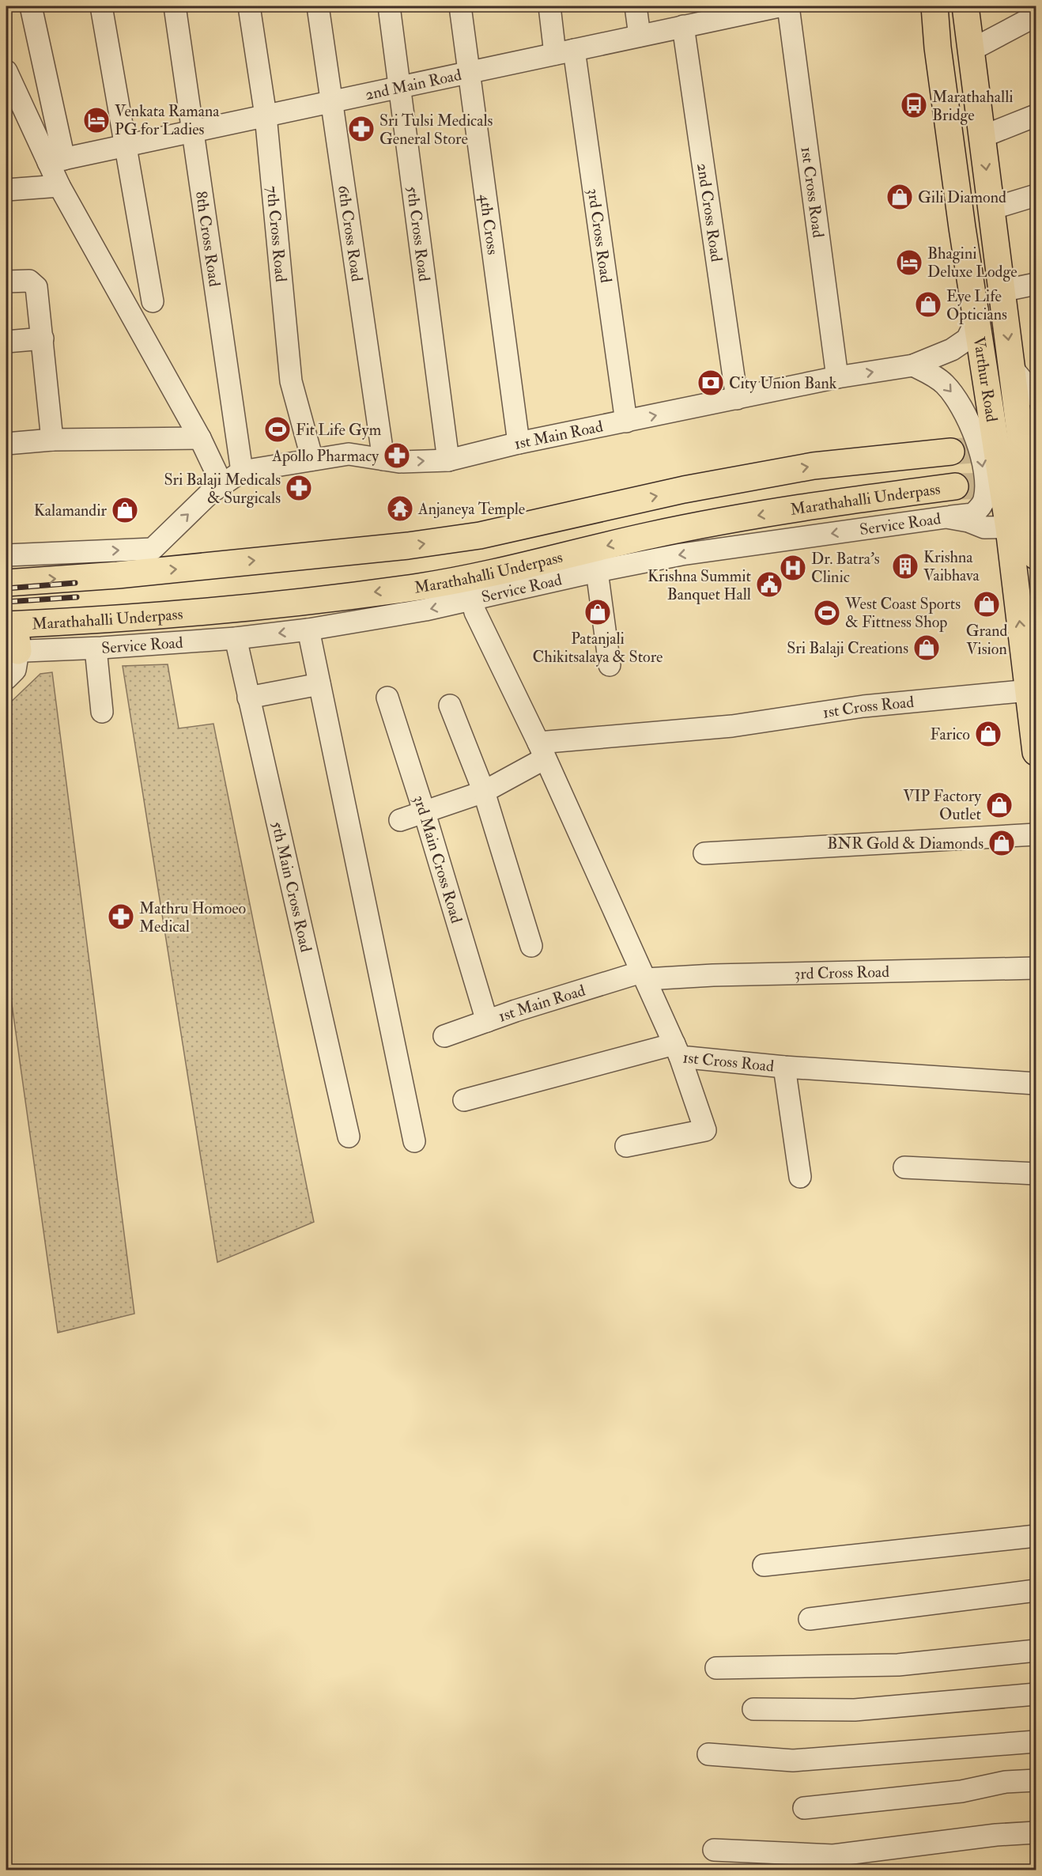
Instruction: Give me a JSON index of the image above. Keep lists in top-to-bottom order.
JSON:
{
  "streets": {
    "main road": ["Varthur Road", "Marathahalli Underpass"],
    "street": [
      "2nd Main Road",
      "1st Cross Road",
      "2nd Cross Road",
      "4th Cross",
      "6th Cross Road",
      "5th Cross Road",
      "7th Cross Road",
      "3rd Cross Road",
      "8th Cross Road",
      "1st Main Road",
      "Service Road",
      "3rd Main Cross Road",
      "5th Main Cross Road"
    ]
  },
  "crossings": [
    ["2nd Main Road", "2nd Cross Road"],
    ["2nd Main Road", "4th Cross"],
    ["2nd Main Road", "6th Cross Road"],
    ["2nd Main Road", "5th Cross Road"],
    ["2nd Main Road", "7th Cross Road"],
    ["2nd Main Road", "3rd Cross Road"],
    ["2nd Main Road", "8th Cross Road"],
    ["1st Cross Road", "3rd Cross Road"],
    ["1st Cross Road", "Varthur Road"],
    ["1st Cross Road", "1st Main Road"],
    ["1st Cross Road", "Service Road"],
    ["2nd Cross Road", "1st Main Road"],
    ["4th Cross", "1st Main Road"],
    ["6th Cross Road", "1st Main Road"],
    ["5th Cross Road", "1st Main Road"],
    ["7th Cross Road", "1st Main Road"],
    ["3rd Cross Road", "1st Main Road"],
    ["8th Cross Road", "1st Main Road"],
    ["Varthur Road", "1st Main Road"],
    ["Varthur Road", "Service Road"],
    ["1st Main Road", "3rd Main Cross Road"],
    ["Service Road", "5th Main Cross Road"]
  ],
  "one_way": ["Service Road"],
  "places": {
    "bus stop": ["Marathahalli Bridge"],
    "hotel": ["Venkata Ramana PG for Ladies", "Bhagini Deluxe Lodge"],
    "pharmacy": [
      "Sri Tulsi Medicals General Store",
      "Apollo Pharmacy",
      "Sri Balaji Medicals & Surgicals",
      "Mathru Homoeo Medical"
    ],
    "shop": [
      "Gili Diamond",
      "Eye Life Opticians",
      "Kalamandir",
      "Grand Vision",
      "Patanjali Chikitsalaya & Store",
      "Sri Balaji Creations",
      "Farico",
      "VIP Factory Outlet",
      "BNR Gold & Diamonds"
    ],
    "bank": ["City Union Bank"],
    "sports": ["Fit Life Gym", "West Coast Sports & Fittness Shop"],
    "temple": ["Anjaneya Temple"],
    "building": ["Krishna Vaibhava"],
    "hospital": ["Dr. Batra's Clinic"],
    "public building": ["Krishna Summit Banquet Hall"]
  }
}
